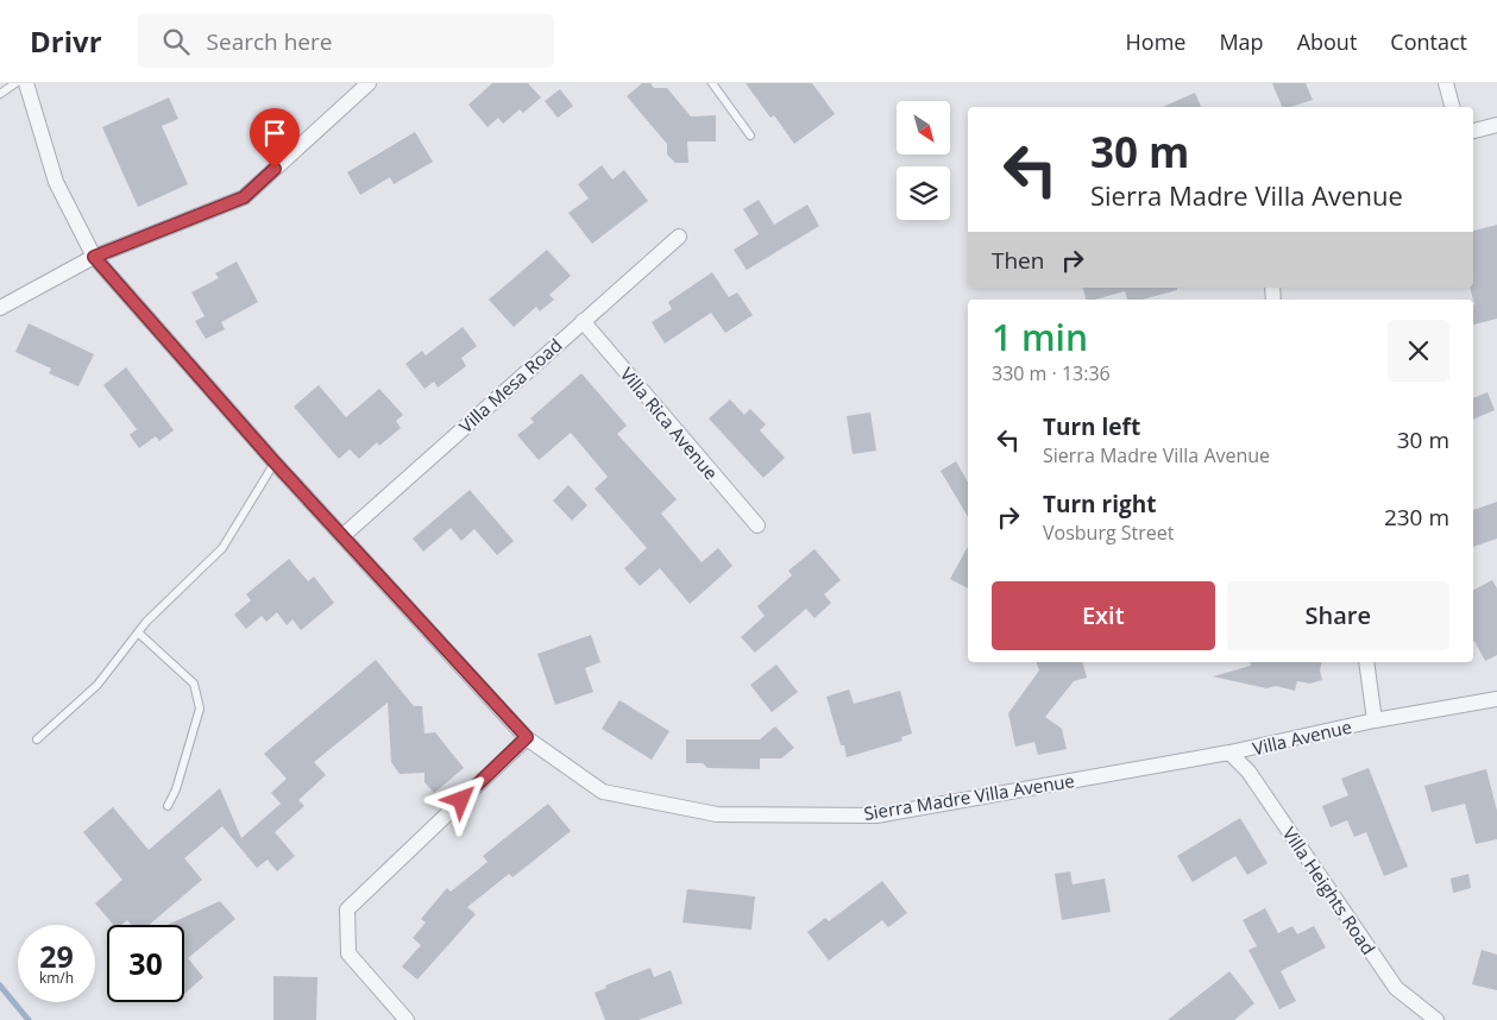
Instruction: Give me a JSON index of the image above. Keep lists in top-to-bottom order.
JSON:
{
  "streets": {
    "street": [
      "Villa Mesa Road",
      "Villa Rica Avenue",
      "Villa Avenue",
      "Sierra Madre Villa Avenue",
      "Villa Heights Road"
    ]
  },
  "crossings": [
    ["Villa Mesa Road", "Villa Rica Avenue"],
    ["Villa Mesa Road", "Sierra Madre Villa Avenue"],
    ["Villa Avenue", "Sierra Madre Villa Avenue"],
    ["Villa Avenue", "Villa Heights Road"],
    ["Sierra Madre Villa Avenue", "Villa Heights Road"]
  ],
  "north": "bottom right",
  "page": {
    "header": "Drivr",
    "search": "Search here",
    "nav": [
      "Home",
      "Map",
      "About",
      "Contact"
    ],
    "turn": ["30 m", "Sierra Madre Villa Avenue"],
    "then": "Then",
    "heading": ["1 min", "330 m · 13:36"],
    "list": [
      {
        "name": "Turn left",
        "note": "Sierra Madre Villa Avenue",
        "value": "30 m"
      },
      {
        "name": "Turn right",
        "note": "Vosburg Street",
        "value": "230 m"
      }
    ],
    "buttons": ["Exit", "Share"],
    "speed": "29 km/h",
    "limit": "30"
  }
}
